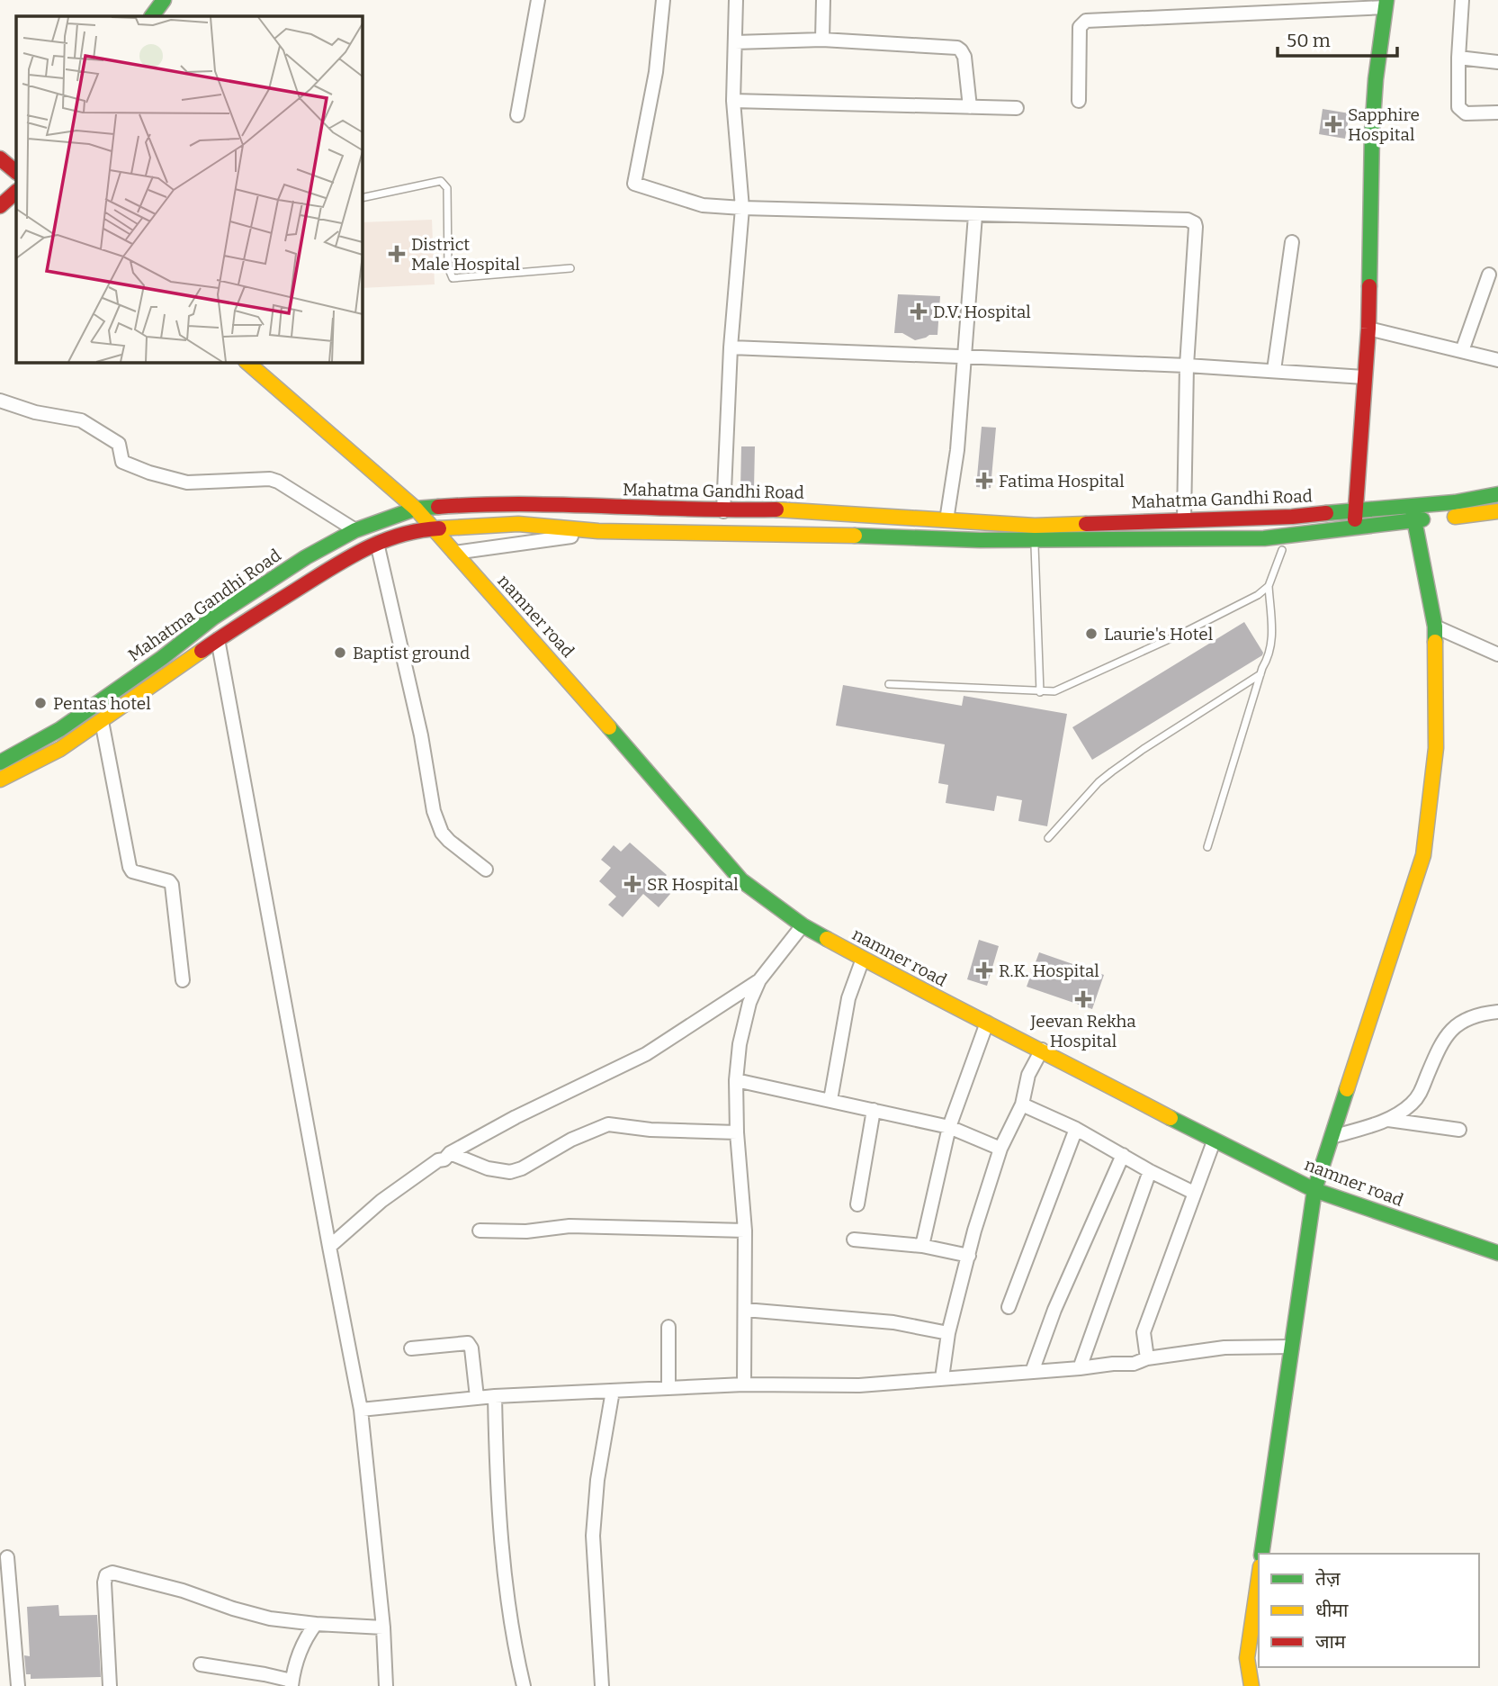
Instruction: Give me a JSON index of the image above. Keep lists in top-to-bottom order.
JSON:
{
  "streets": {
    "main road": ["Mahatma Gandhi Road", "namner road"]
  },
  "crossings": [
    ["Mahatma Gandhi Road", "namner road"]
  ],
  "places": {
    "health": [
      "Sapphire Hospital",
      "District Male Hospital",
      "D.V. Hospital",
      "Fatima Hospital",
      "SR Hospital",
      "R.K. Hospital",
      "Jeevan Rekha Hospital"
    ],
    "other": ["Laurie's Hotel", "Baptist ground", "Pentas hotel"]
  },
  "legend": ["तेज़", "धीमा", "जाम"],
  "scale_bar": "50 m"
}
